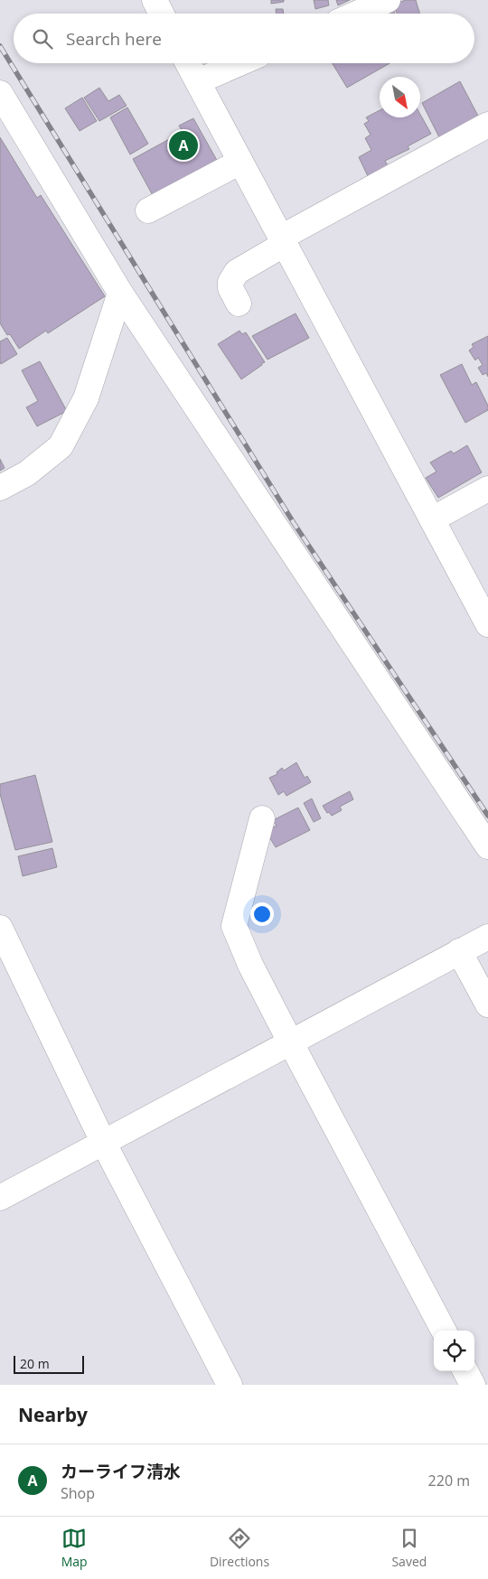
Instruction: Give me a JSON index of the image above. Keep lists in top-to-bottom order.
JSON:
{
  "scale_bar": "20 m",
  "north": "bottom right",
  "page": {
    "search": "Search here",
    "pins": "A",
    "scale": "20 m",
    "heading": "Nearby",
    "list": [
      {
        "mark": "A",
        "name": "カーライフ清水",
        "note": "Shop",
        "value": "220 m"
      }
    ],
    "nav": ["Map", "Directions", "Saved"]
  }
}
